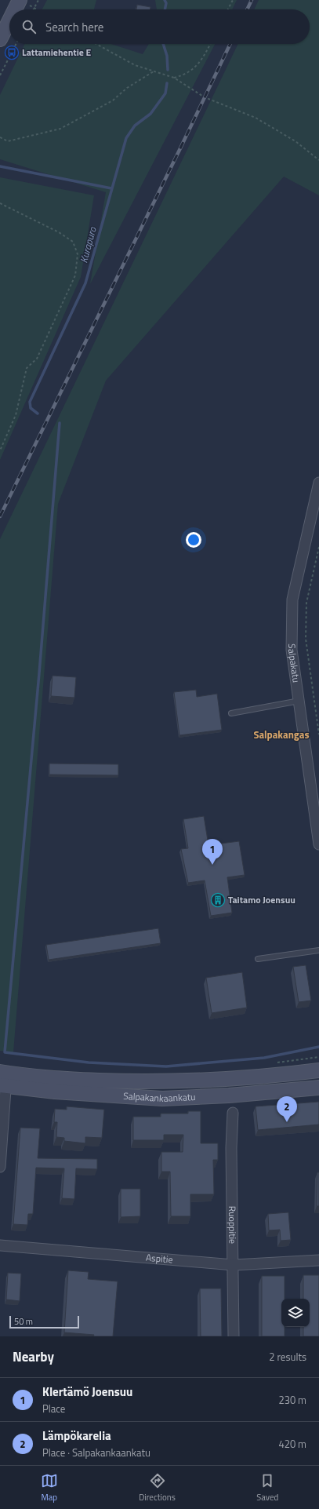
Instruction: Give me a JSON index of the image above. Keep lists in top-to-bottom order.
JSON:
{
  "streets": {
    "main road": ["Salpakankaankatu"],
    "street": ["Salpakatu", "Ruoppitie", "Aspitie"]
  },
  "crossings": [
    ["Ruoppitie", "Aspitie"]
  ],
  "districts": ["Salpakangas"],
  "water": ["Kurapuro"],
  "places": {
    "bus stop": ["Lattamiehentie E"],
    "building": ["Taitamo Joensuu"]
  },
  "scale_bar": "50 m",
  "page": {
    "search": "Search here",
    "pins": ["1", "2"],
    "scale": "50 m",
    "heading": ["Nearby", "2 results"],
    "list": [
      {
        "mark": "1",
        "name": "KIertämö Joensuu",
        "note": "Place",
        "value": "230 m"
      },
      {
        "mark": "2",
        "name": "Lämpökarelia",
        "note": "Place · Salpakankaankatu",
        "value": "420 m"
      }
    ],
    "nav": ["Map", "Directions", "Saved"]
  }
}
